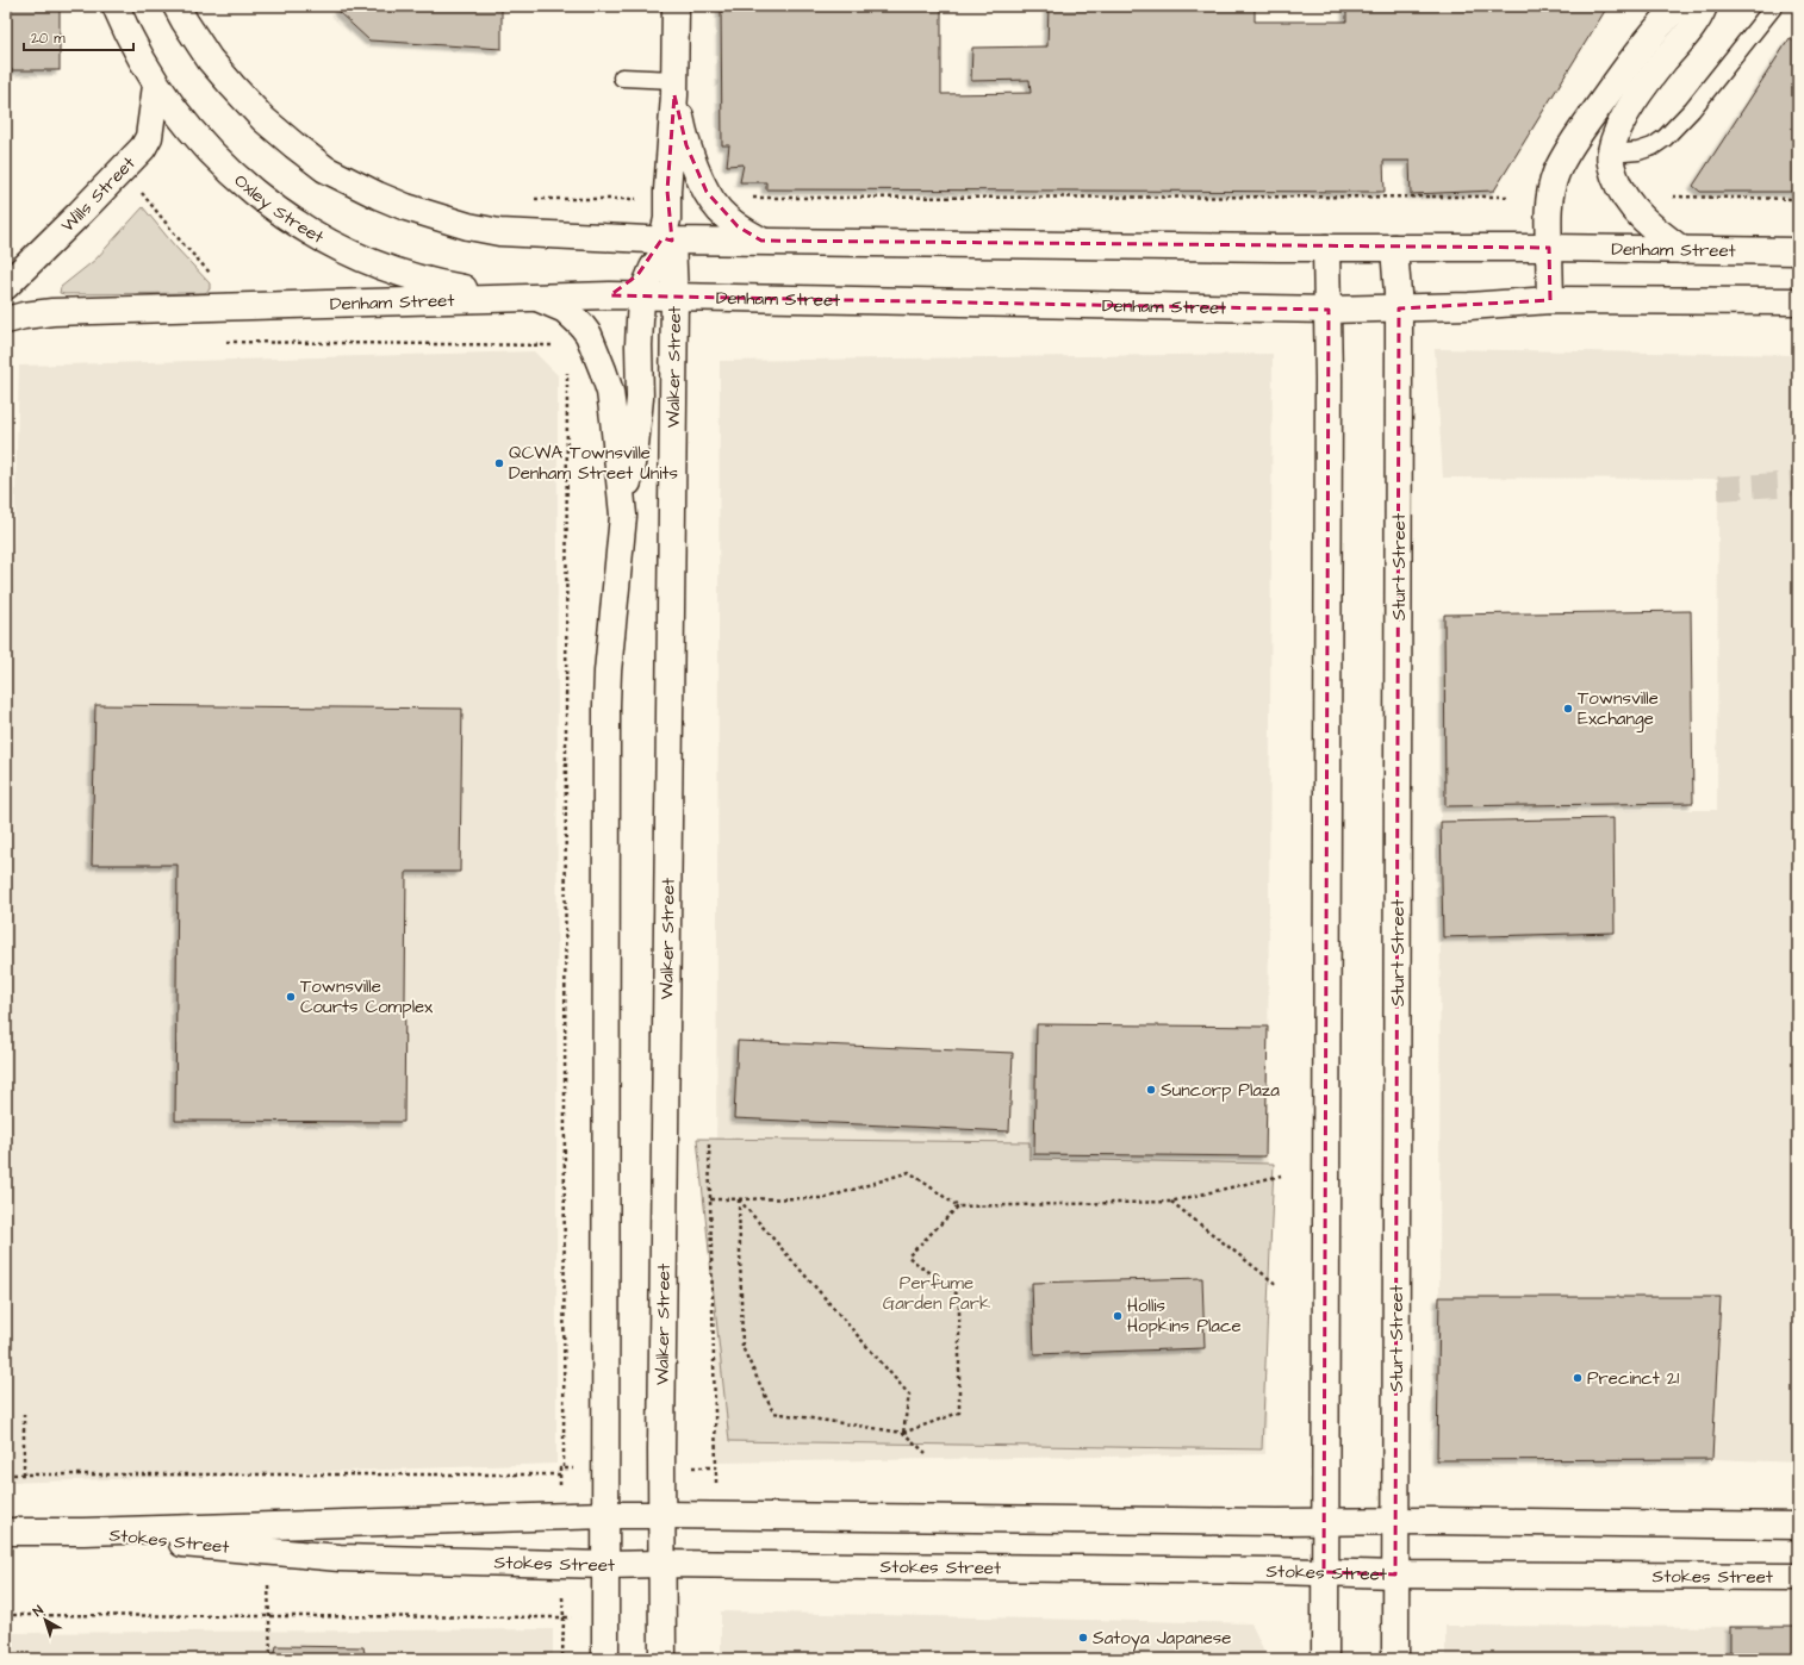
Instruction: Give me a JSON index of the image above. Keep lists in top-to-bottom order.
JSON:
{
  "streets": {
    "main road": [
      "Wills Street",
      "Oxley Street",
      "Denham Street",
      "Walker Street",
      "Sturt Street",
      "Stokes Street"
    ]
  },
  "crossings": [
    ["Wills Street", "Oxley Street"],
    ["Oxley Street", "Denham Street"],
    ["Denham Street", "Walker Street"],
    ["Denham Street", "Sturt Street"],
    ["Walker Street", "Stokes Street"],
    ["Sturt Street", "Stokes Street"]
  ],
  "parks": ["Perfume Garden Park"],
  "places": [
    "QCWA Townsville Denham Street Units",
    "Townsville Exchange",
    "Townsville Courts Complex",
    "Suncorp Plaza",
    "Hollis Hopkins Place",
    "Precinct 21",
    "Satoya Japanese"
  ],
  "scale_bar": "20 m",
  "north": "top left"
}
